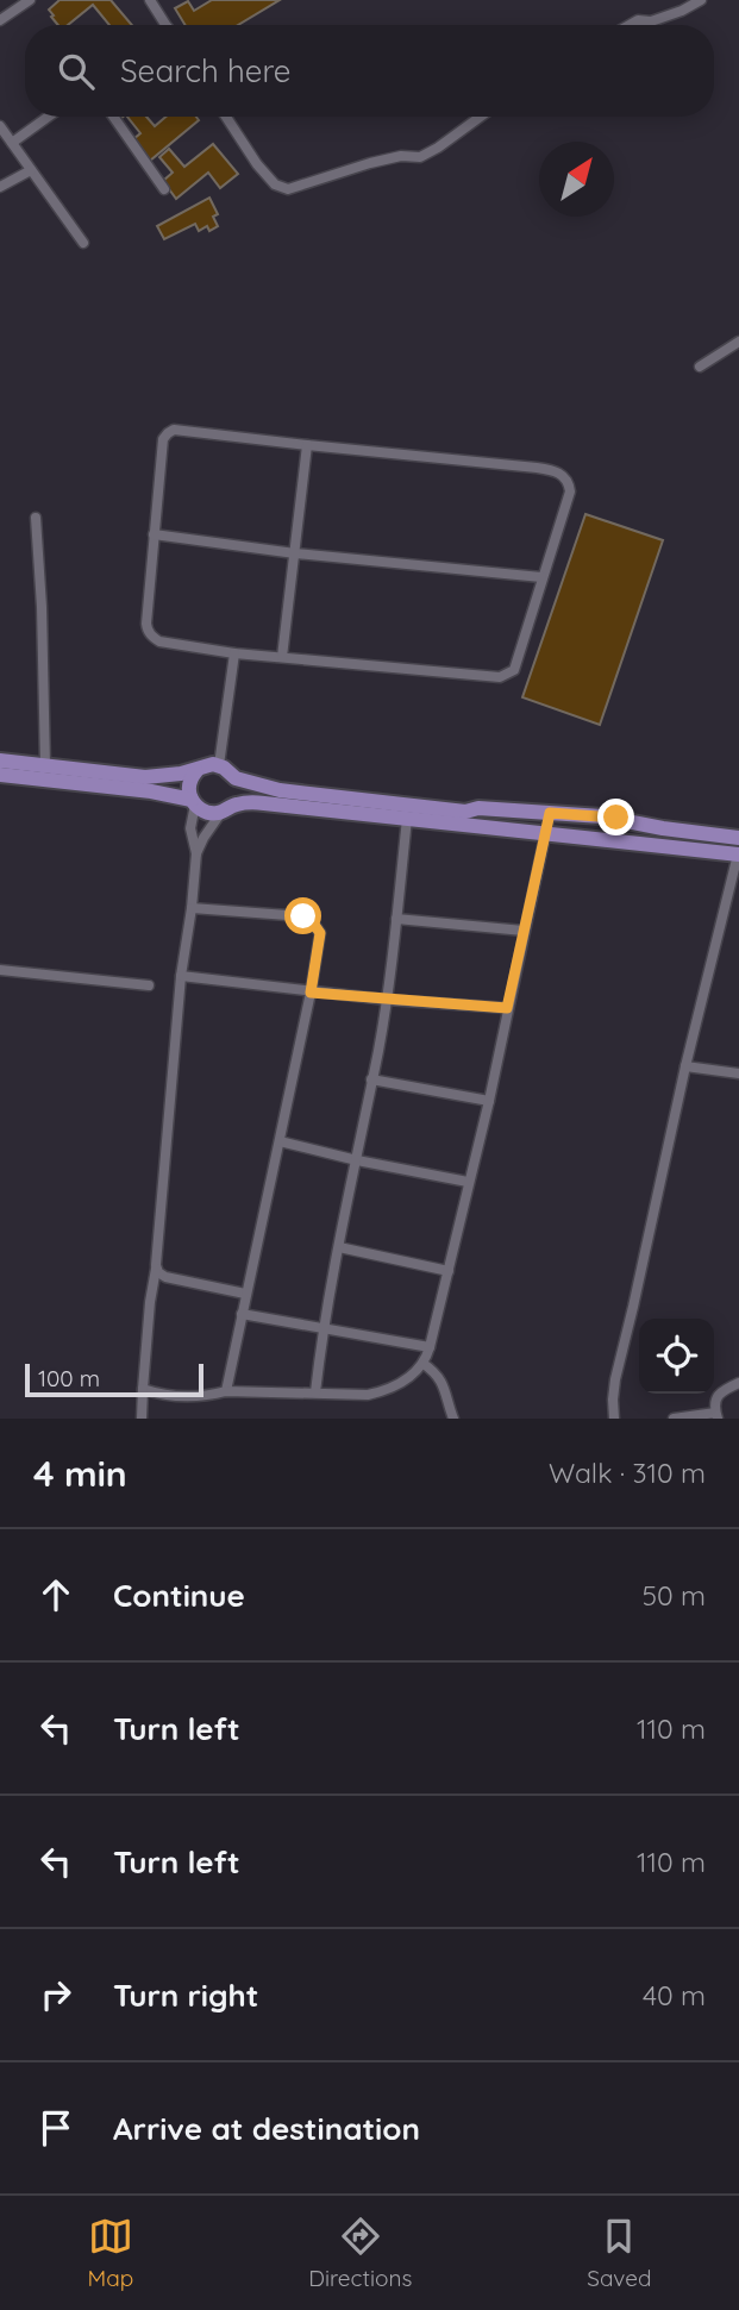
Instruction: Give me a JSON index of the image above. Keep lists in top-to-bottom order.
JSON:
{
  "scale_bar": "100 m",
  "north": "top right",
  "page": {
    "search": "Search here",
    "scale": "100 m",
    "heading": ["4 min", "Walk · 310 m"],
    "list": [
      ["Continue", "50 m"],
      ["Turn left", "110 m"],
      ["Turn left", "110 m"],
      ["Turn right", "40 m"],
      "Arrive at destination"
    ],
    "nav": ["Map", "Directions", "Saved"]
  }
}
